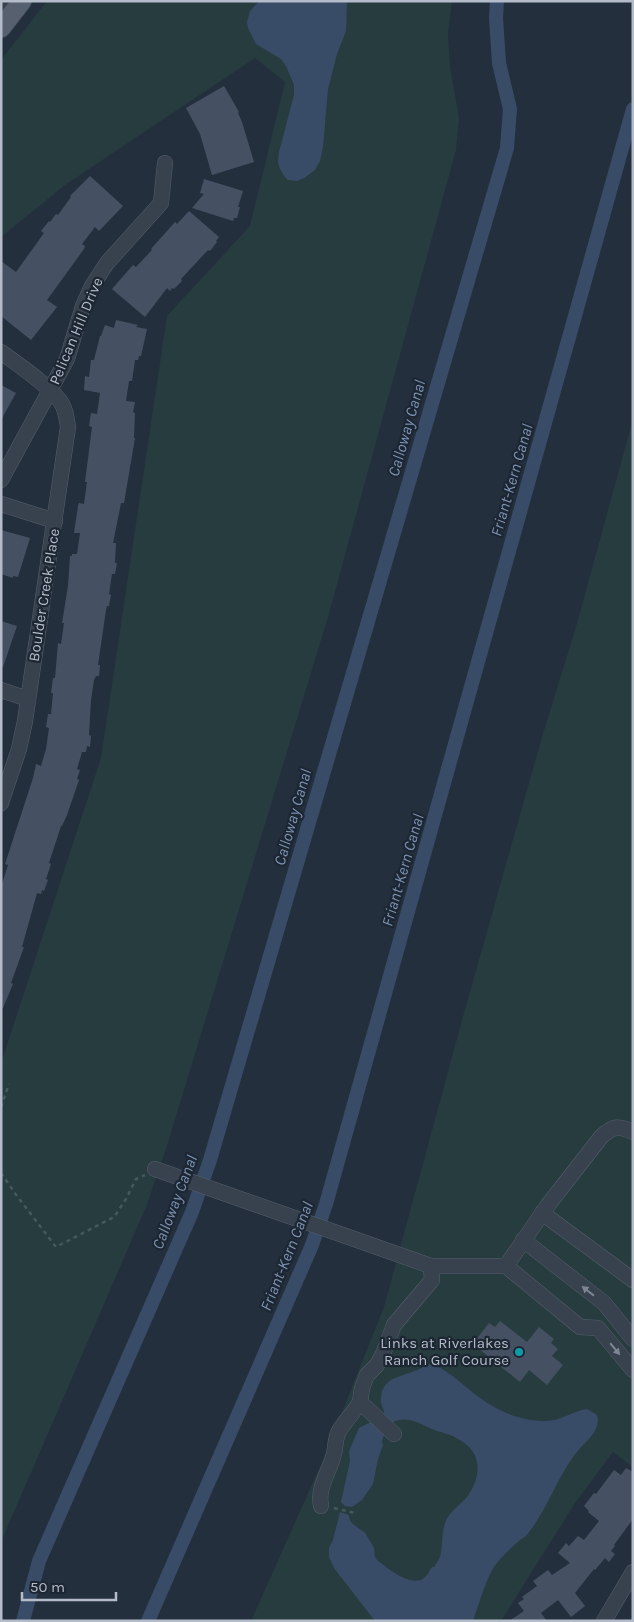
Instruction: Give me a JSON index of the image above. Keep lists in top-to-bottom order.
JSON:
{
  "streets": {
    "street": ["Pelican Hill Drive", "Boulder Creek Place"]
  },
  "crossings": [
    ["Pelican Hill Drive", "Boulder Creek Place"]
  ],
  "water": ["Calloway Canal", "Friant-Kern Canal"],
  "places": ["Links at Riverlakes Ranch Golf Course"],
  "scale_bar": "50 m"
}
